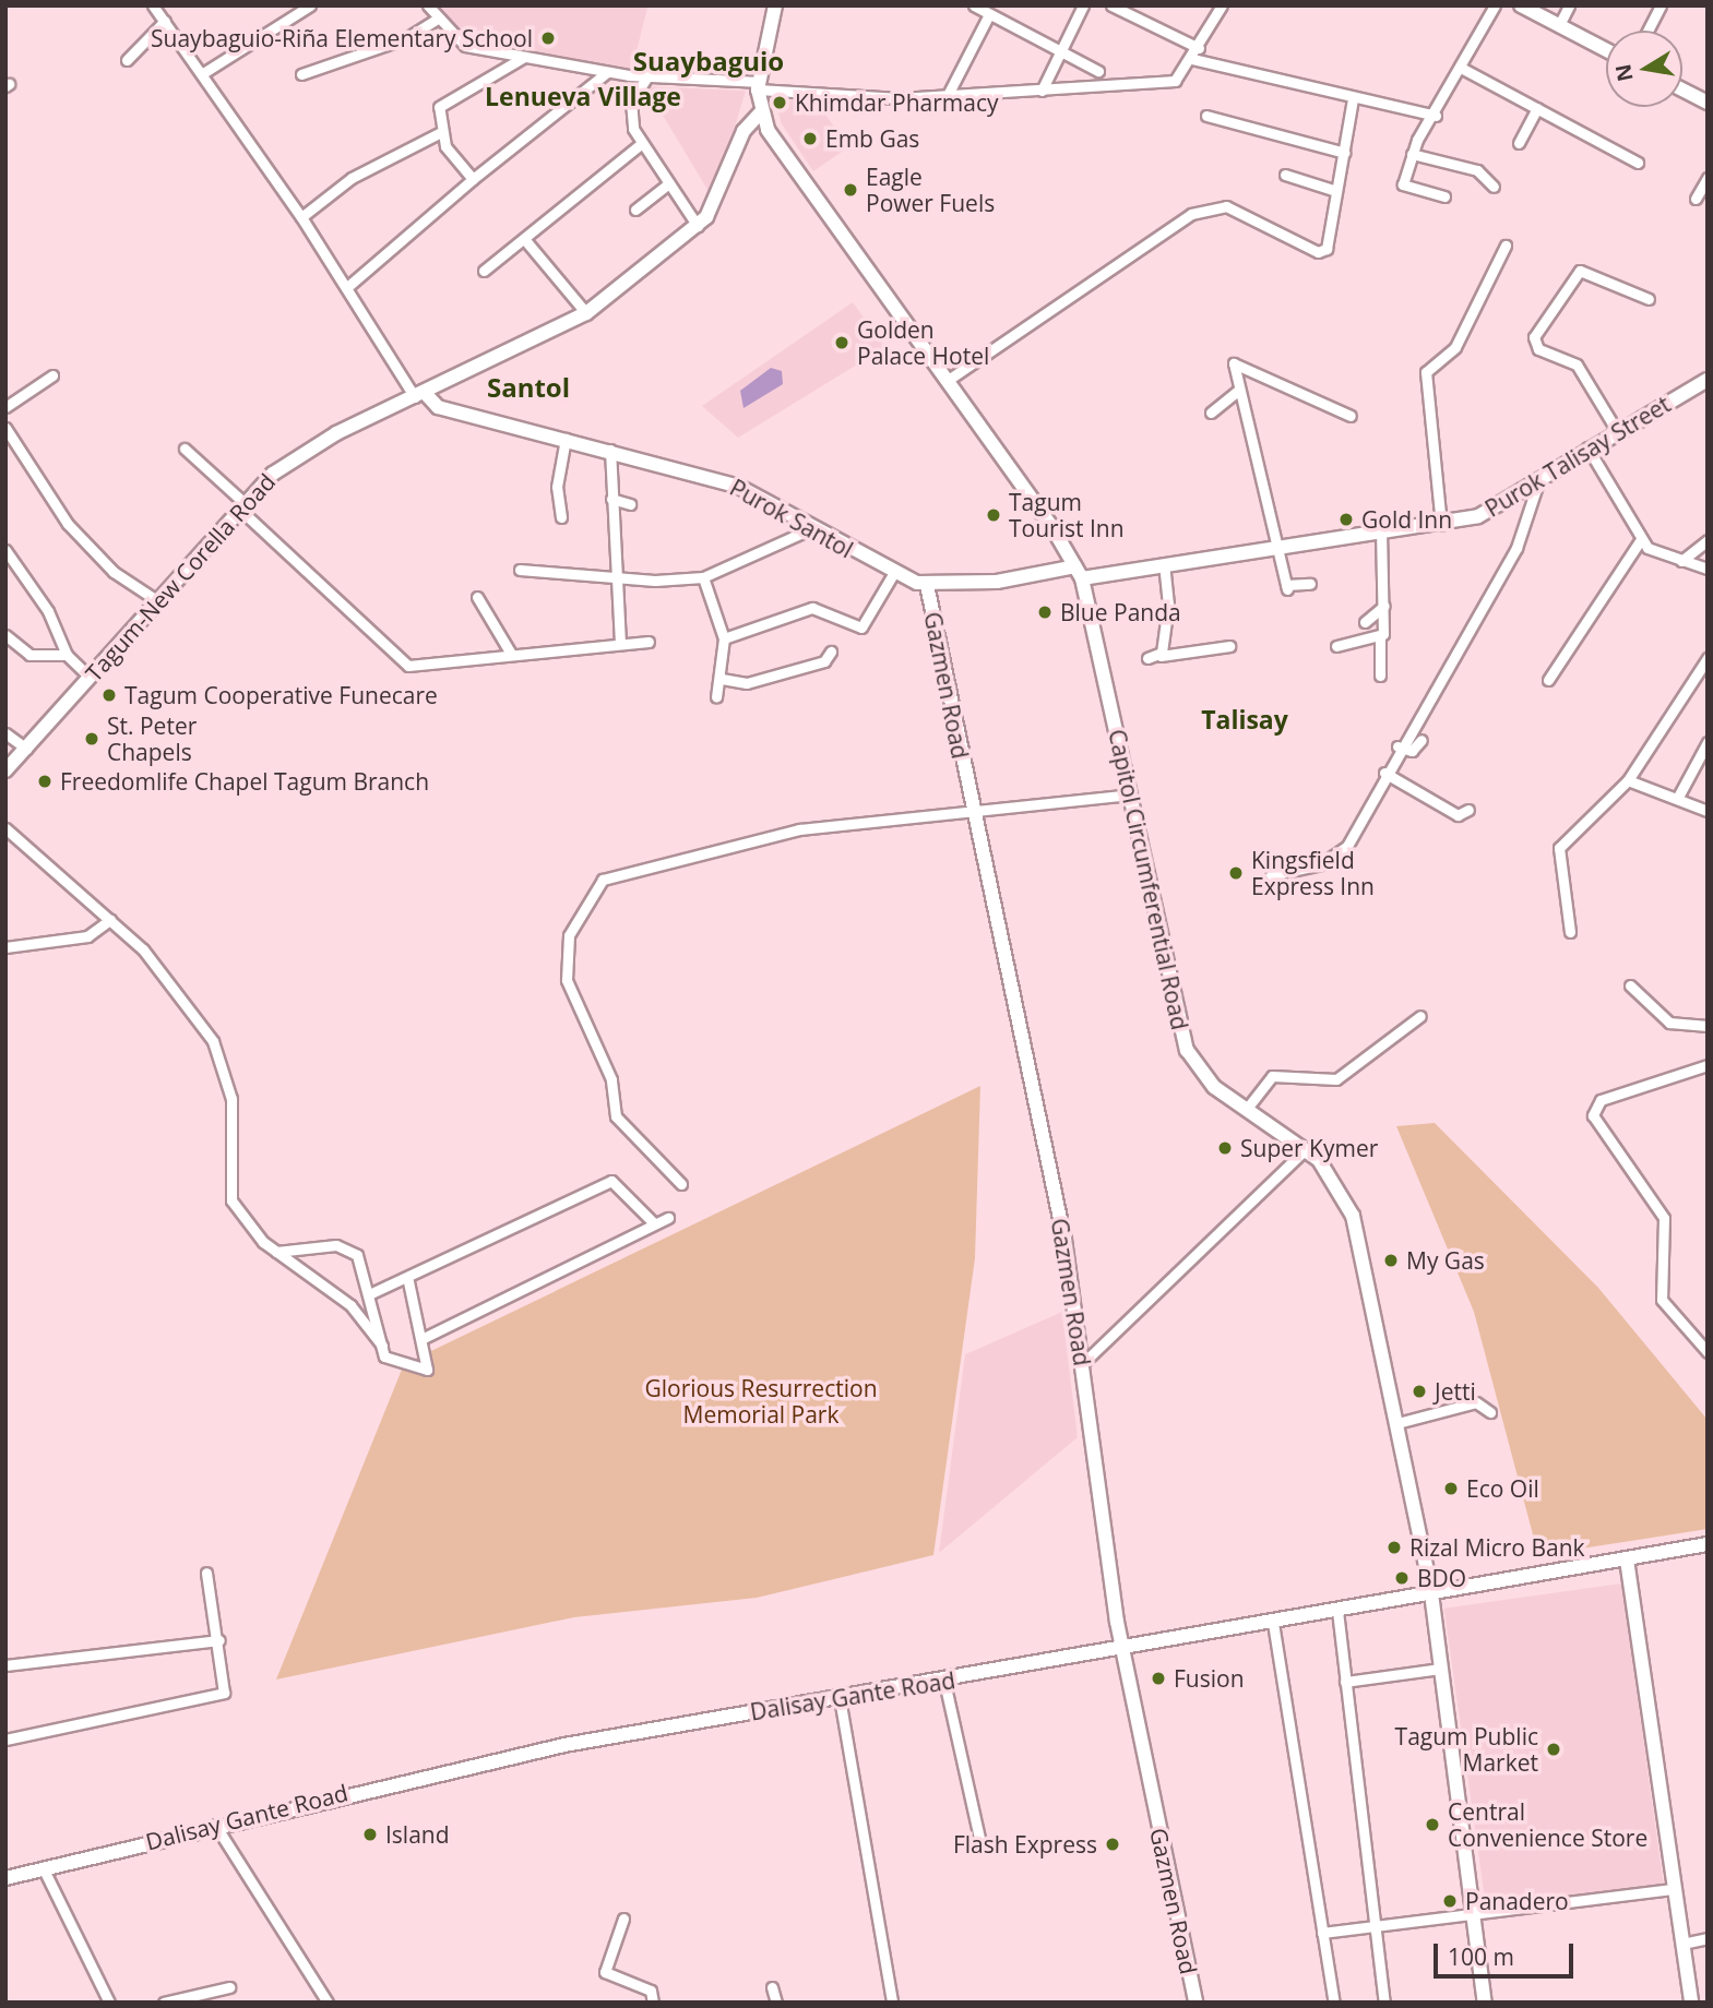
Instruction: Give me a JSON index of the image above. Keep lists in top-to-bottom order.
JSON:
{
  "streets": {
    "main road": [
      "Purok Talisay Street",
      "Purok Santol",
      "Tagum-New Corella Road",
      "Gazmen Road",
      "Capitol Circumferential Road",
      "Dalisay Gante Road"
    ]
  },
  "crossings": [
    ["Purok Talisay Street", "Purok Santol"],
    ["Purok Talisay Street", "Capitol Circumferential Road"],
    ["Purok Santol", "Tagum-New Corella Road"],
    ["Purok Santol", "Gazmen Road"],
    ["Purok Santol", "Capitol Circumferential Road"],
    ["Tagum-New Corella Road", "Capitol Circumferential Road"],
    ["Gazmen Road", "Dalisay Gante Road"],
    ["Capitol Circumferential Road", "Dalisay Gante Road"]
  ],
  "districts": [
    "Suaybaguio",
    "Lenueva Village",
    "Santol",
    "Talisay"
  ],
  "parks": ["Glorious Resurrection Memorial Park"],
  "places": [
    "Suaybaguio-Riña Elementary School",
    "Khimdar Pharmacy",
    "Emb Gas",
    "Eagle Power Fuels",
    "Golden Palace Hotel",
    "Tagum Tourist Inn",
    "Gold Inn",
    "Blue Panda",
    "Tagum Cooperative Funecare",
    "St. Peter Chapels",
    "Freedomlife Chapel Tagum Branch",
    "Kingsfield Express Inn",
    "Super Kymer",
    "My Gas",
    "Jetti",
    "Eco Oil",
    "Rizal Micro Bank",
    "BDO",
    "Fusion",
    "Tagum Public Market",
    "Central Convenience Store",
    "Island",
    "Flash Express",
    "Panadero"
  ],
  "scale_bar": "100 m",
  "north": "left"
}
